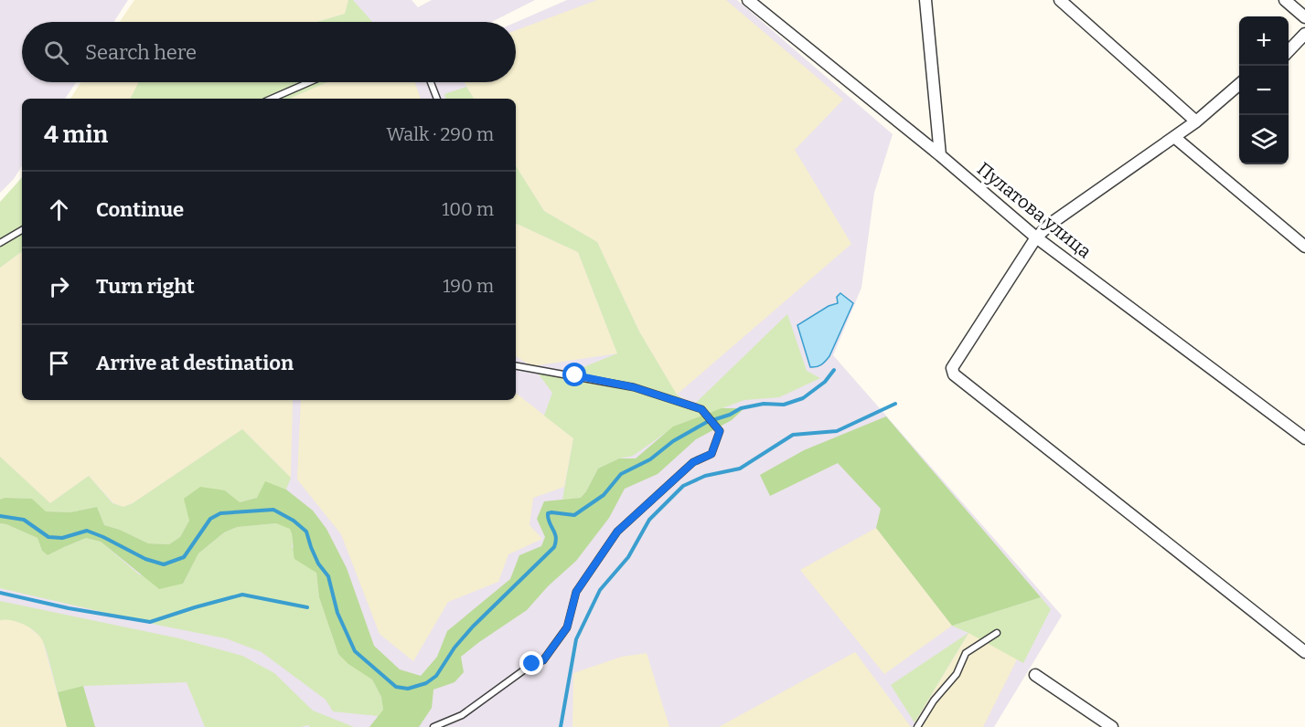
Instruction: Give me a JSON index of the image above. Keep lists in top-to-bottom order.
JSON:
{
  "streets": {
    "street": ["Пулатова улица"]
  },
  "page": {
    "map_buttons": ["+", "−"],
    "search": "Search here",
    "heading": ["4 min", "Walk · 290 m"],
    "list": [
      ["Continue", "100 m"],
      ["Turn right", "190 m"],
      "Arrive at destination"
    ]
  }
}
